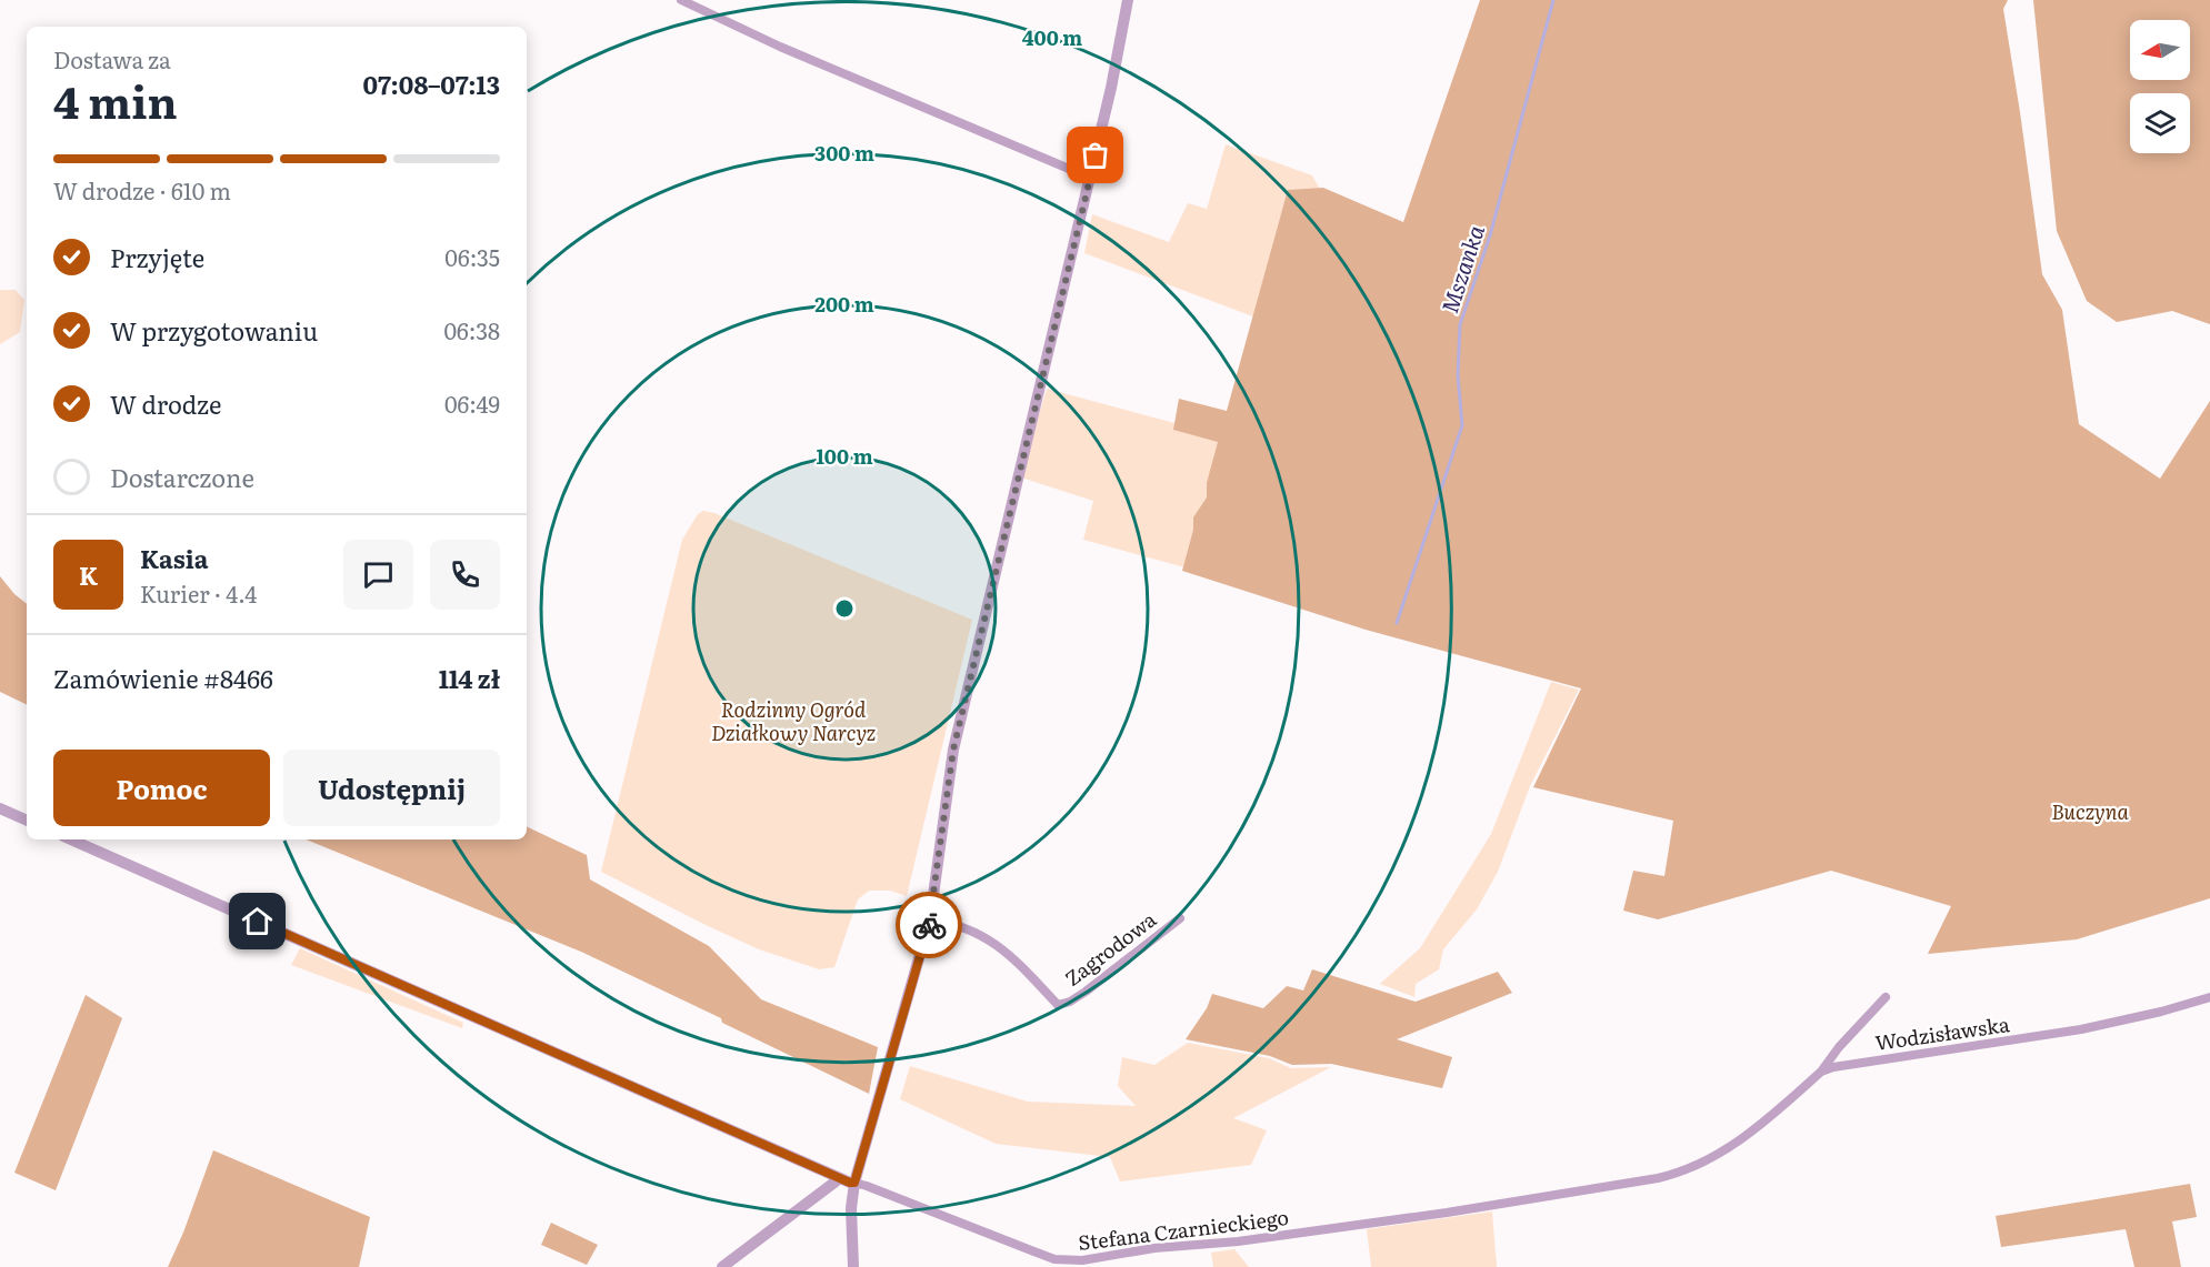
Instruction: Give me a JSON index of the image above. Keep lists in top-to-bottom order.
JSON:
{
  "streets": {
    "street": ["Zagrodowa", "Wodzisławska", "Stefana Czarnieckiego"]
  },
  "crossings": [
    ["Wodzisławska", "Stefana Czarnieckiego"]
  ],
  "water": ["Mszanka"],
  "parks": ["Rodzinny Ogród Działkowy Narcyz", "Buczyna"],
  "north": "left",
  "page": {
    "heading": ["4 min", "Dostawa za", "07:08–07:13"],
    "panel": [
      "Kasia",
      "Kurier · 4.4",
      "Zamówienie #8466",
      "114 zł"
    ],
    "bar": "W drodze · 610 m",
    "list": [
      ["Przyjęte", "06:35"],
      ["W przygotowaniu", "06:38"],
      ["W drodze", "06:49"],
      "Dostarczone"
    ],
    "round": "K",
    "buttons": ["Pomoc", "Udostępnij"]
  },
  "rings": [
    "400 m",
    "300 m",
    "200 m",
    "100 m"
  ]
}
